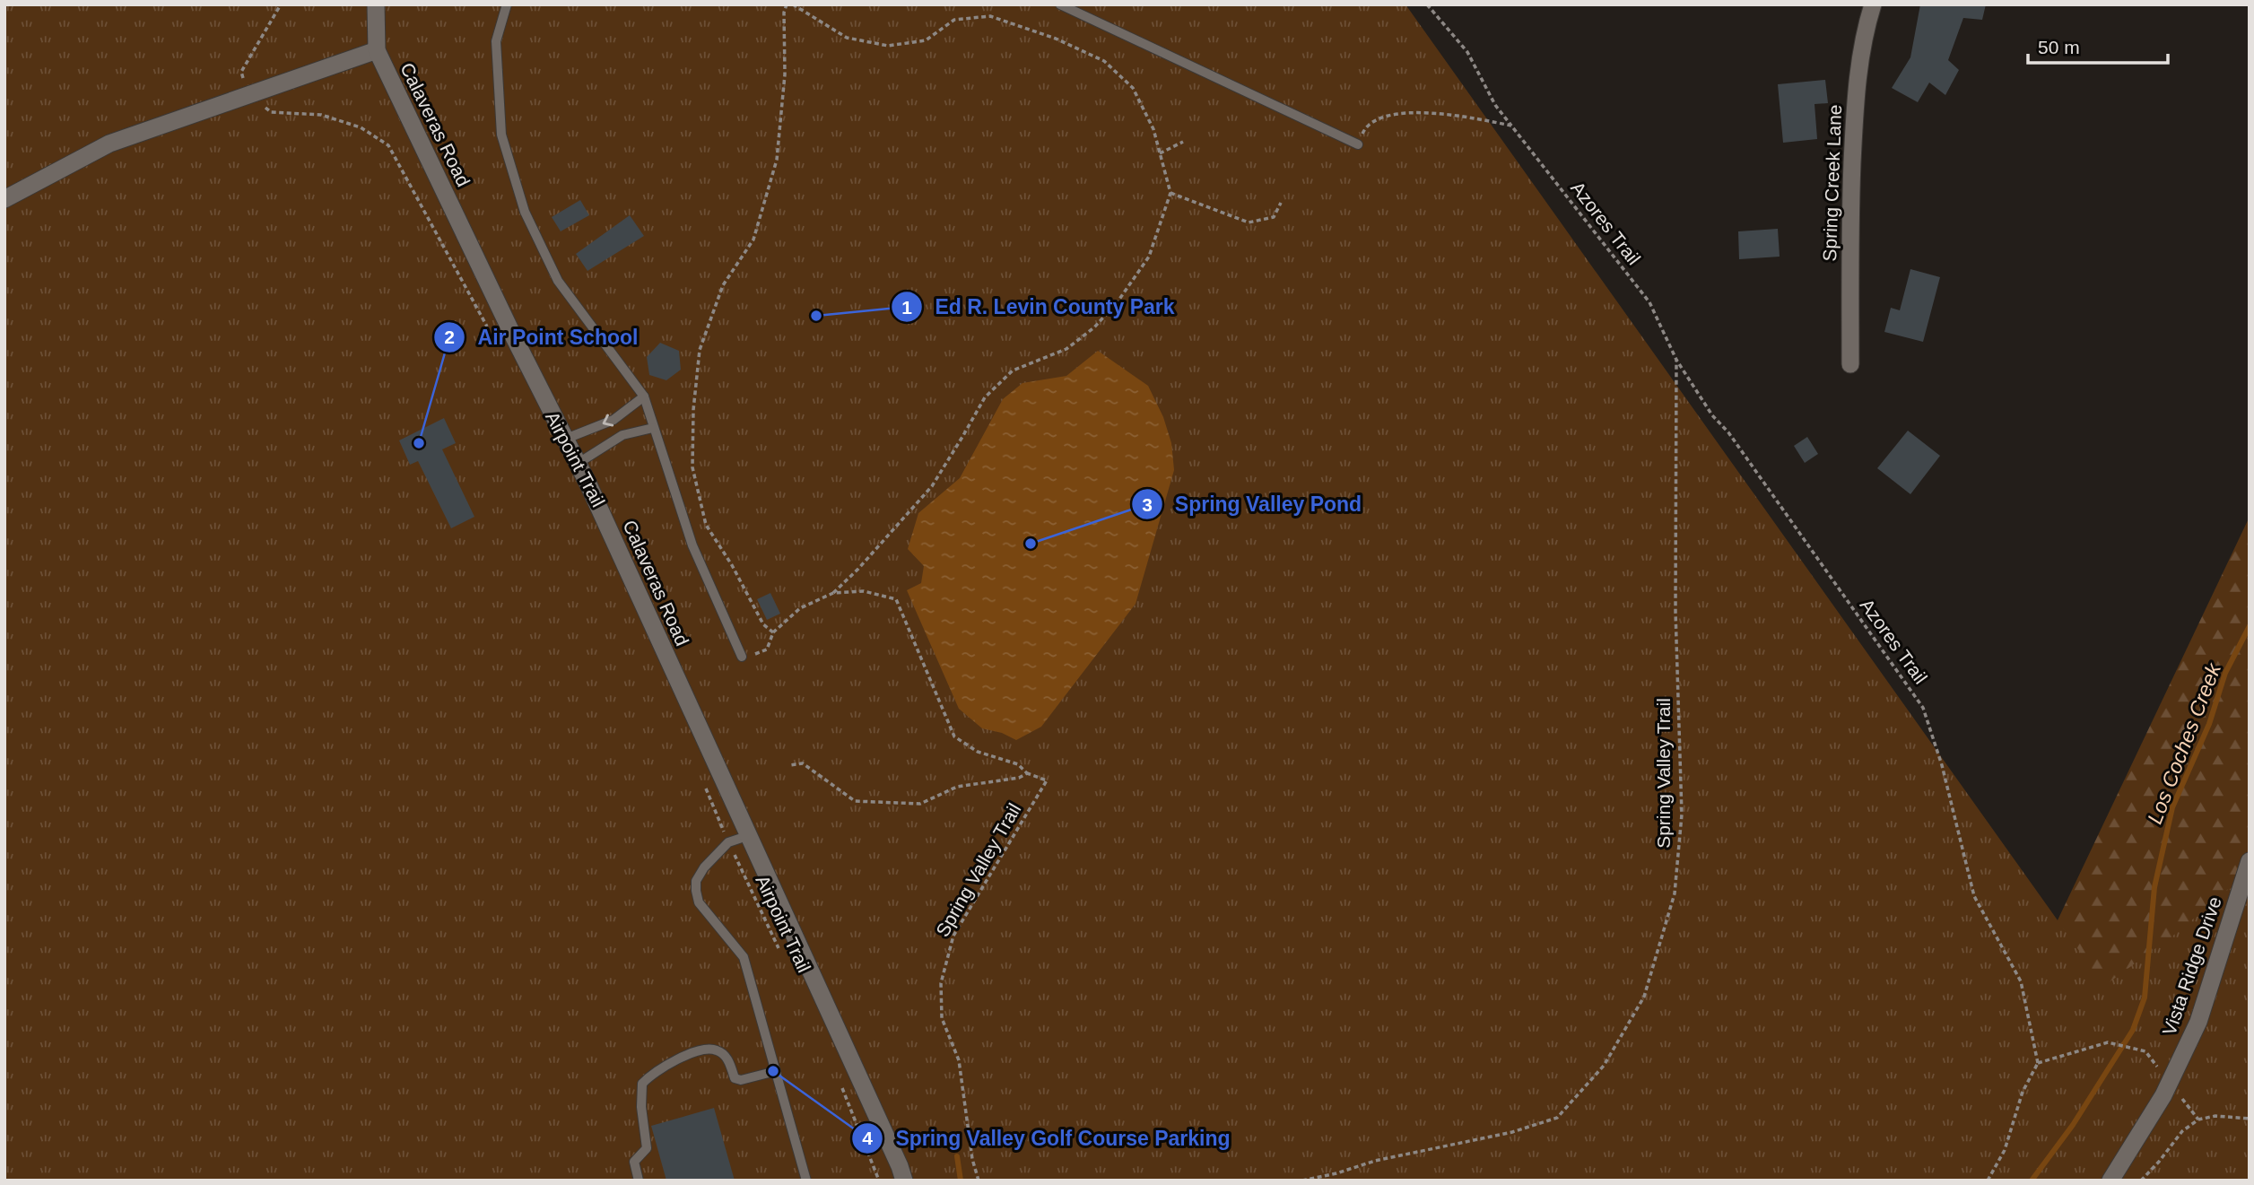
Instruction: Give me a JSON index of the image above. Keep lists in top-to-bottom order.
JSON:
{
  "streets": {
    "street": ["Calaveras Road", "Spring Creek Lane", "Vista Ridge Drive"],
    "path": ["Azores Trail", "Airpoint Trail", "Spring Valley Trail"]
  },
  "crossings": [
    ["Azores Trail", "Spring Valley Trail"]
  ],
  "water": ["Los Coches Creek"],
  "places": [
    "Ed R. Levin County Park",
    "Air Point School",
    "Spring Valley Pond",
    "Spring Valley Golf Course Parking"
  ],
  "scale_bar": "50 m"
}
